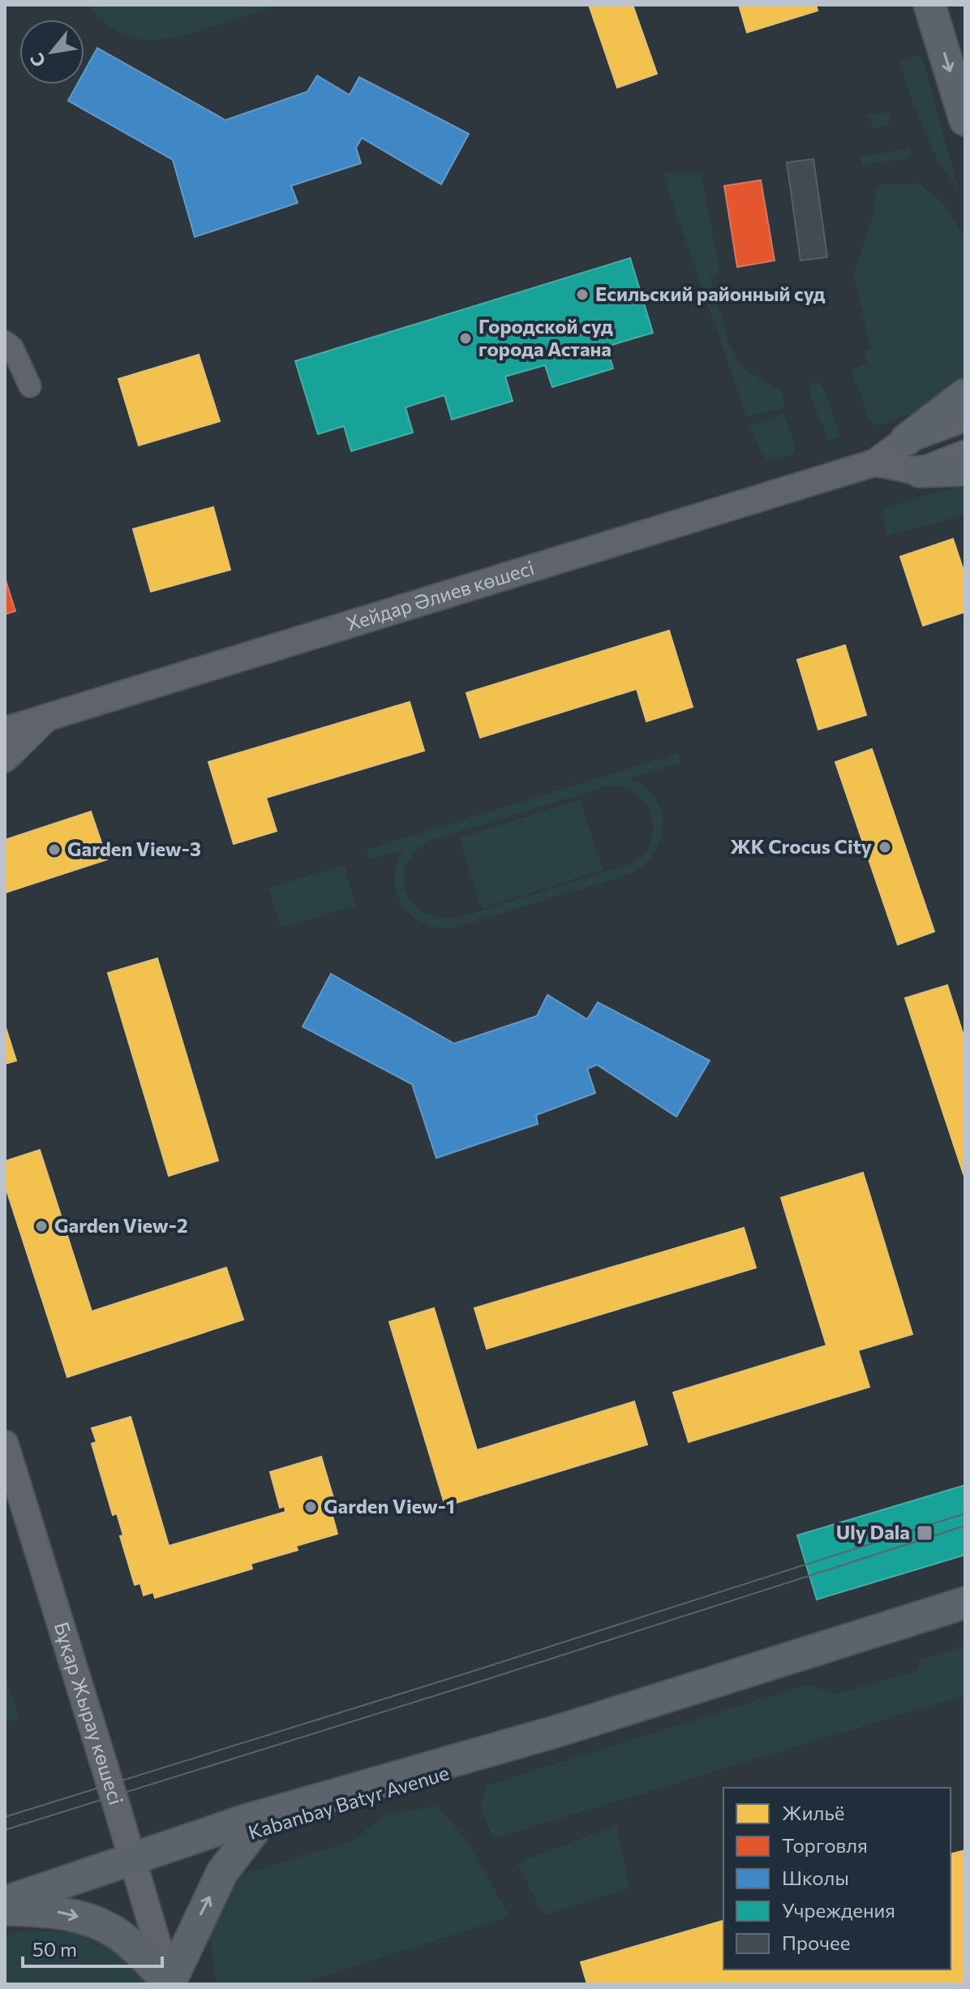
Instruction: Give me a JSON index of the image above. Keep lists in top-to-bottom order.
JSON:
{
  "streets": {
    "main road": ["Kabanbay Batyr Avenue"],
    "street": ["Хейдар Әлиев көшесі", "Бұқар Жырау көшесі"]
  },
  "crossings": [
    ["Бұқар Жырау көшесі", "Kabanbay Batyr Avenue"]
  ],
  "places": {
    "other": [
      "Есильский районный суд",
      "Городской суд города Астана",
      "ЖК Crocus City",
      "Garden View-3",
      "Garden View-2",
      "Garden View-1"
    ],
    "transit": ["Uly Dala"]
  },
  "legend": [
    "Жильё",
    "Торговля",
    "Школы",
    "Учреждения",
    "Прочее"
  ],
  "scale_bar": "50 m",
  "north": "bottom left"
}
